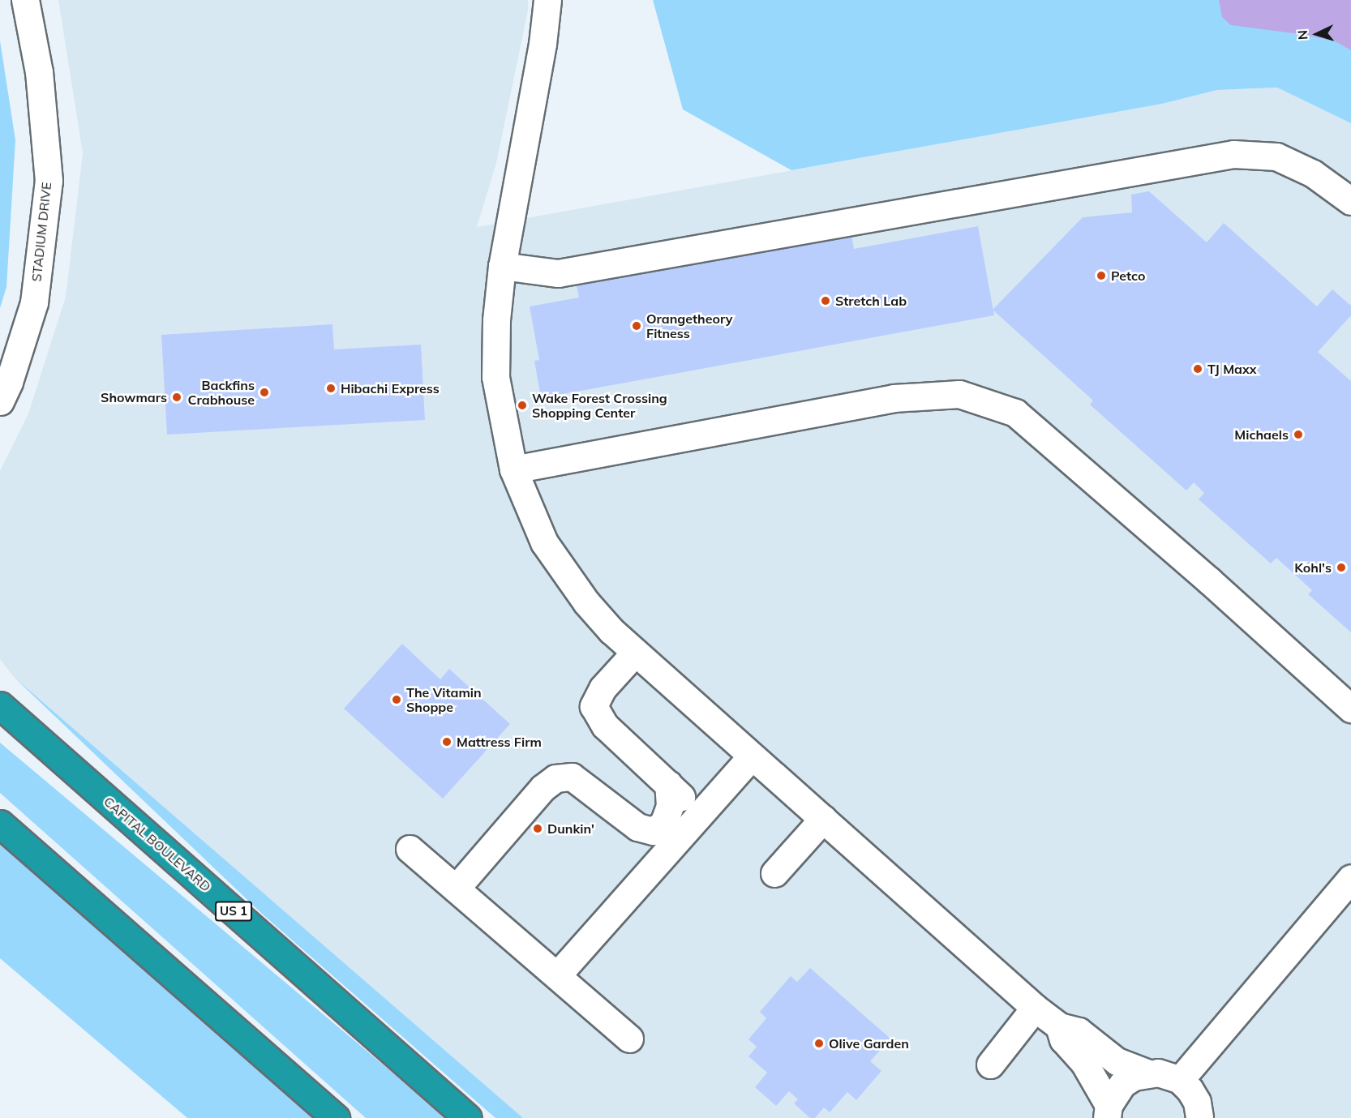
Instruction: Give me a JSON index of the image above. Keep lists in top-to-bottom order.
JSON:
{
  "streets": {
    "highway": ["CAPITAL BOULEVARD", "US 1"],
    "street": ["STADIUM DRIVE"]
  },
  "places": [
    "Petco",
    "Stretch Lab",
    "Orangetheory Fitness",
    "TJ Maxx",
    "Hibachi Express",
    "Backfins Crabhouse",
    "Showmars",
    "Wake Forest Crossing Shopping Center",
    "Michaels",
    "Kohl's",
    "The Vitamin Shoppe",
    "Mattress Firm",
    "Dunkin'",
    "Olive Garden"
  ],
  "north": "left"
}
